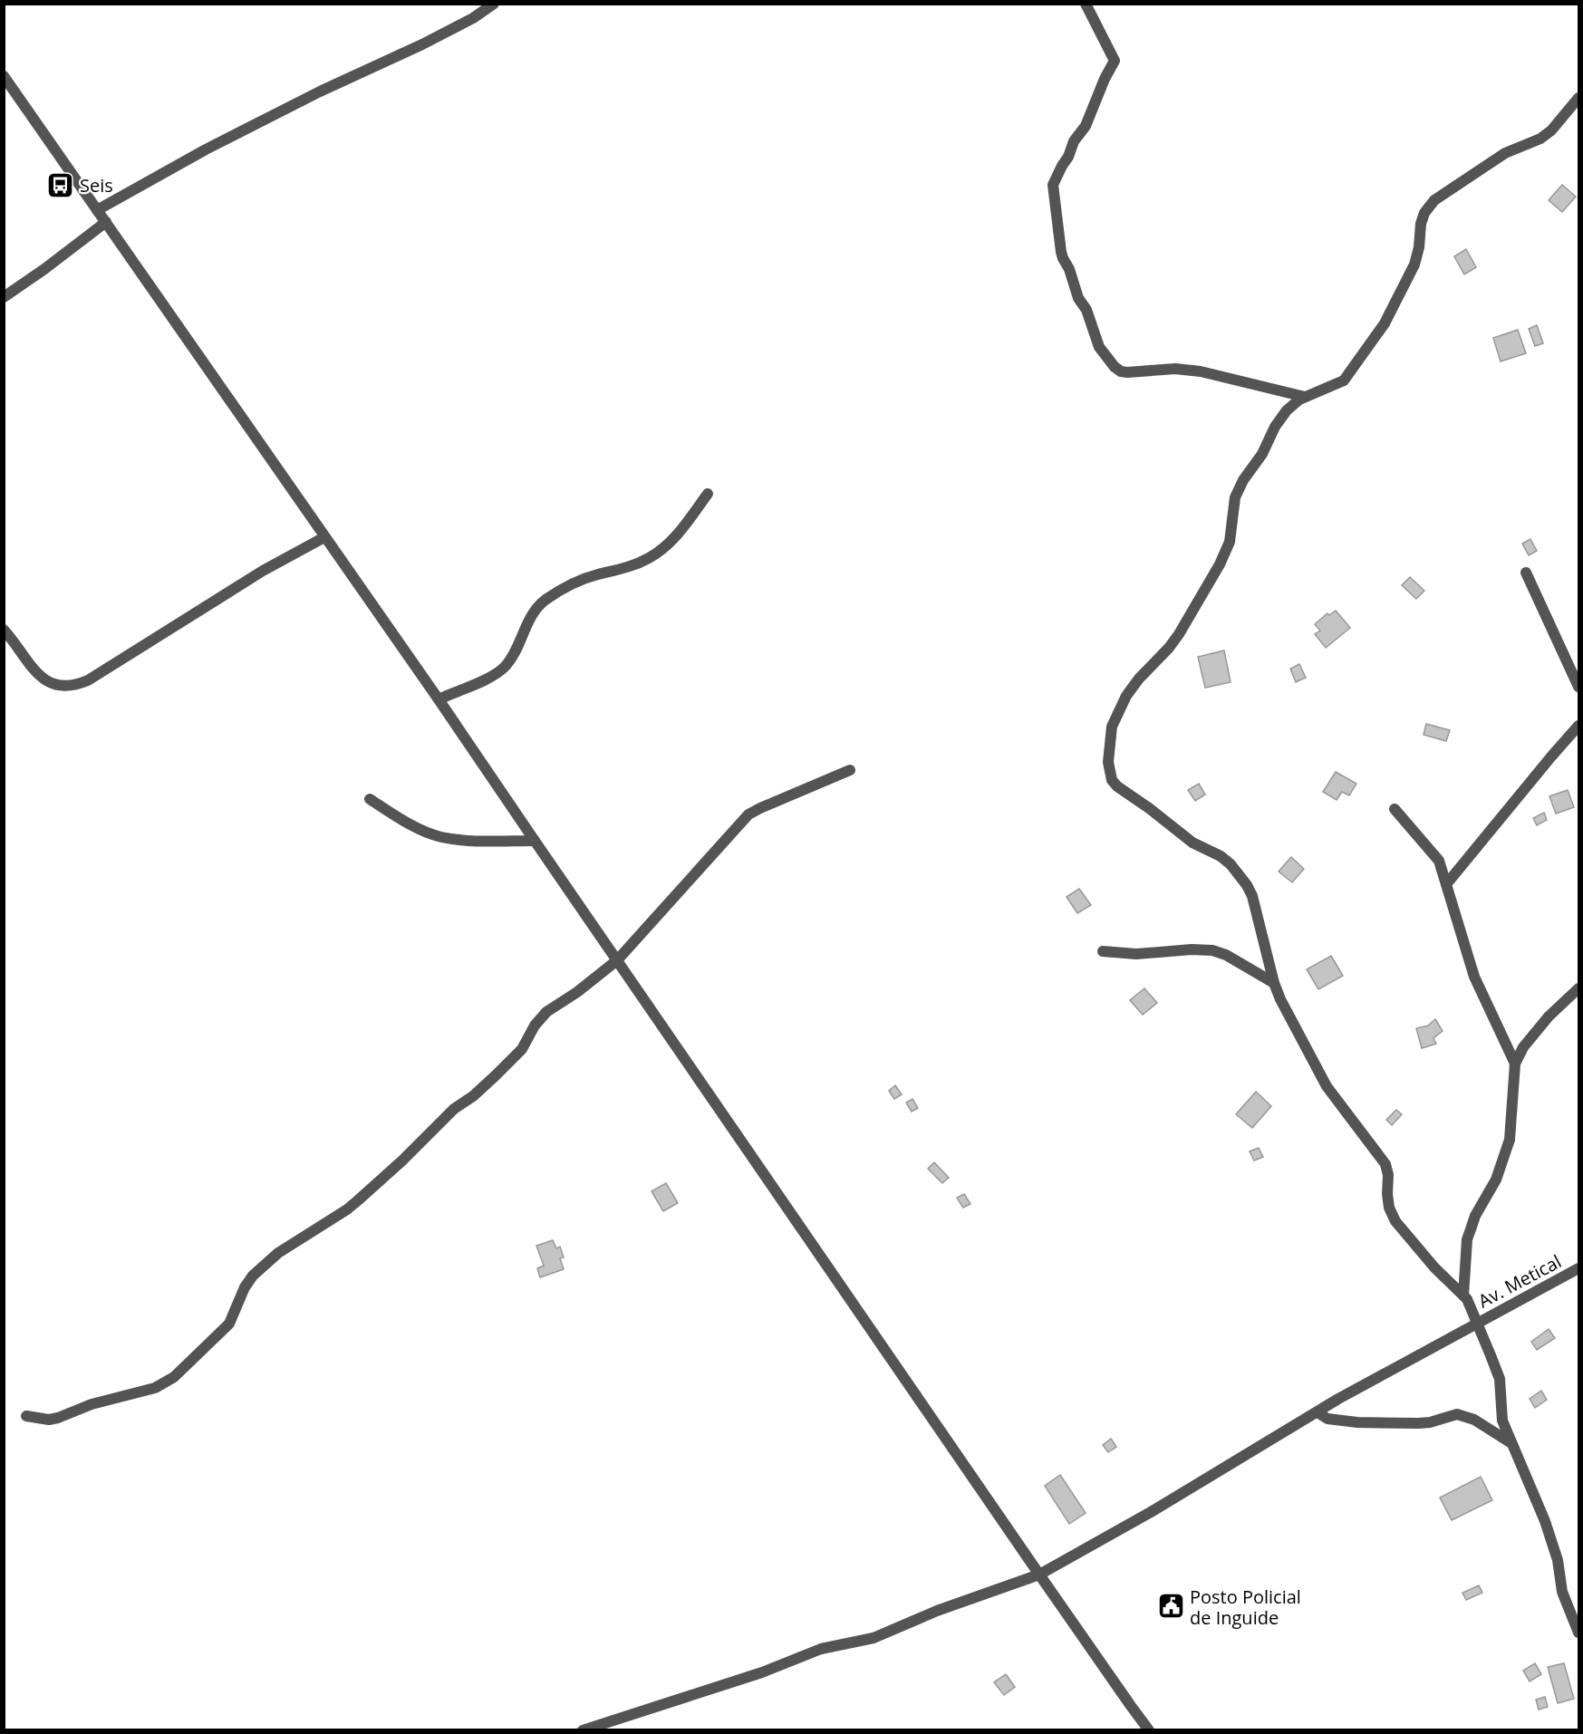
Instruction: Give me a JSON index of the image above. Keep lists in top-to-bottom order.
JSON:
{
  "streets": {
    "street": ["Av. Metical"]
  },
  "places": {
    "bus stop": ["Seis"],
    "public building": ["Posto Policial de Inguide"]
  }
}
